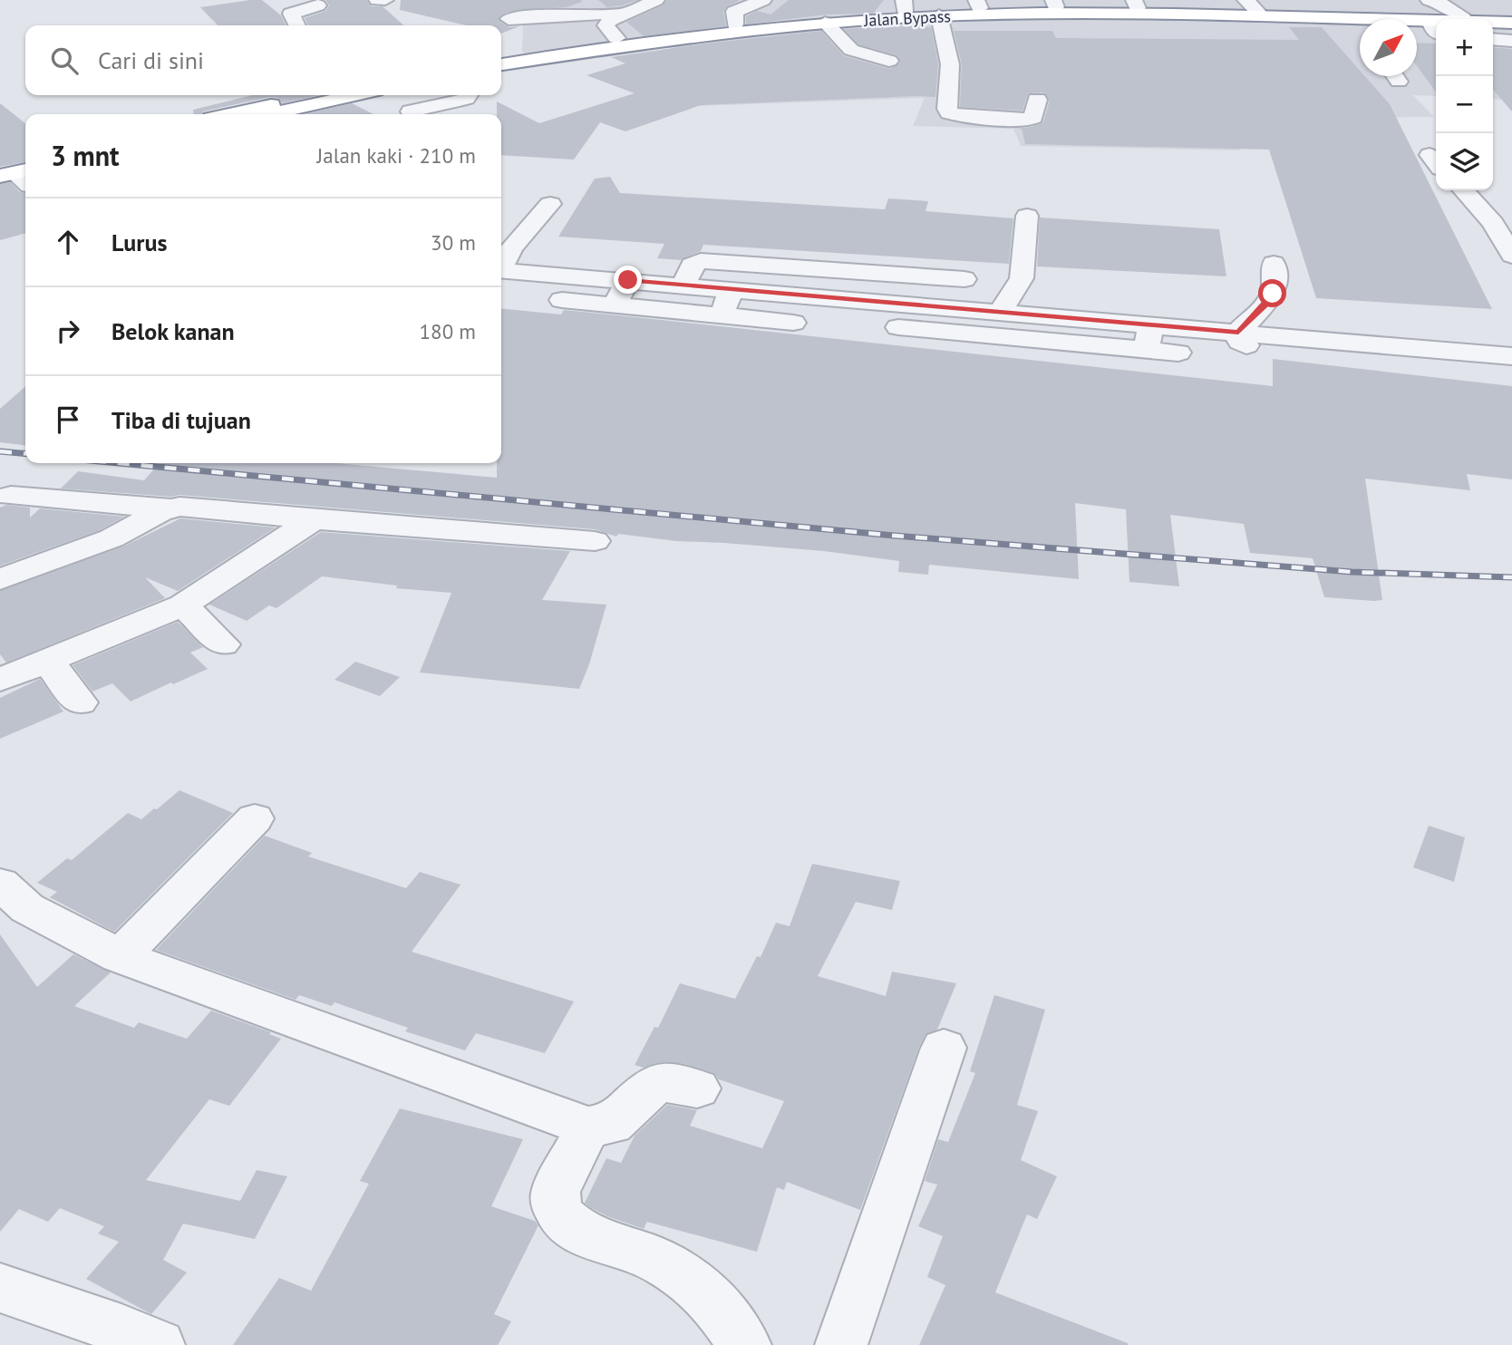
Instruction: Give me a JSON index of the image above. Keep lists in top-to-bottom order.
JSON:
{
  "streets": {
    "highway": ["Jalan Bypass"]
  },
  "north": "top right",
  "page": {
    "map_buttons": ["+", "−"],
    "search": "Cari di sini",
    "heading": ["3 mnt", "Jalan kaki · 210 m"],
    "list": [
      ["Lurus", "30 m"],
      ["Belok kanan", "180 m"],
      "Tiba di tujuan"
    ]
  }
}
